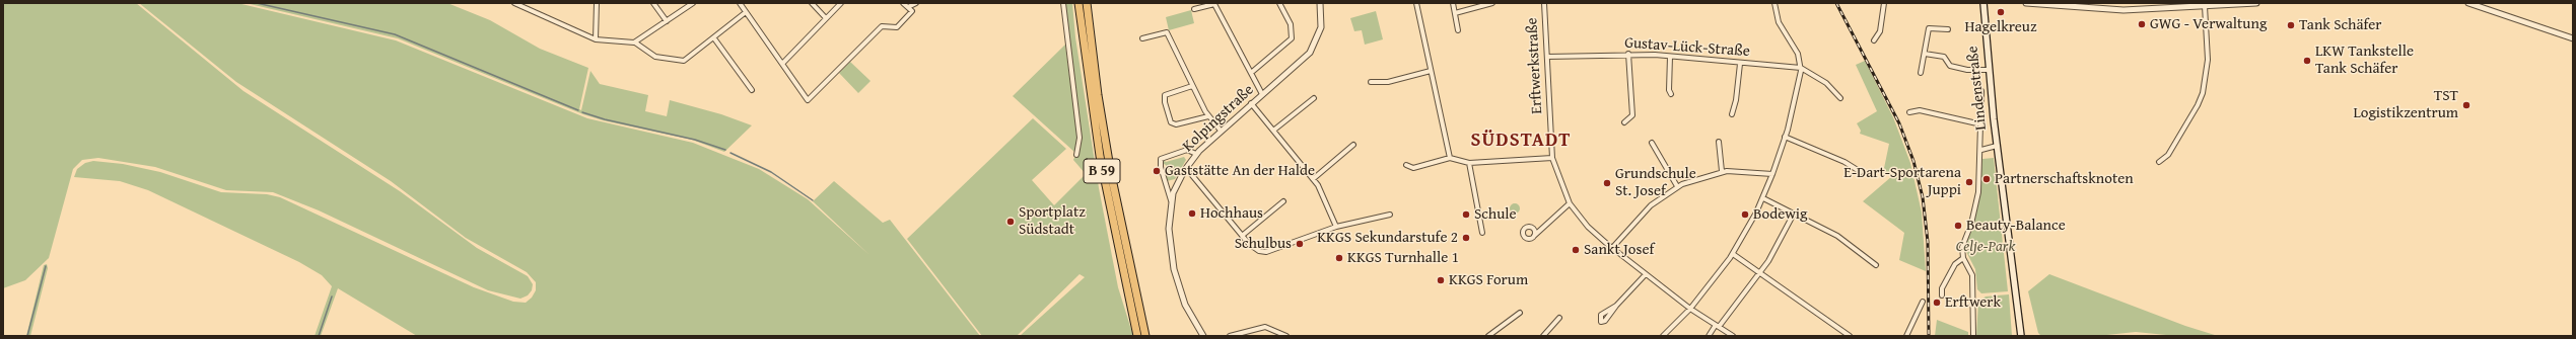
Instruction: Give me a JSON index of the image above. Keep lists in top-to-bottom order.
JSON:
{
  "streets": {
    "highway": ["B 59"],
    "main road": ["Lindenstraße"],
    "street": ["Gustav-Lück-Straße", "Erftwerkstraße", "Kolpingstraße"]
  },
  "crossings": [
    ["Gustav-Lück-Straße", "Erftwerkstraße"]
  ],
  "districts": ["SÜDSTADT"],
  "parks": ["Celje-Park"],
  "places": [
    "Hagelkreuz",
    "GWG - Verwaltung",
    "Tank Schäfer",
    "LKW Tankstelle Tank Schäfer",
    "TST Logistikzentrum",
    "Gaststätte An der Halde",
    "Partnerschaftsknoten",
    "E-Dart-Sportarena Juppi",
    "Grundschule St. Josef",
    "Hochhaus",
    "Schule",
    "Bodewig",
    "Sportplatz Südstadt",
    "Beauty-Balance",
    "KKGS Sekundarstufe 2",
    "Schulbus",
    "Sankt Josef",
    "KKGS Turnhalle 1",
    "KKGS Forum",
    "Erftwerk"
  ]
}
